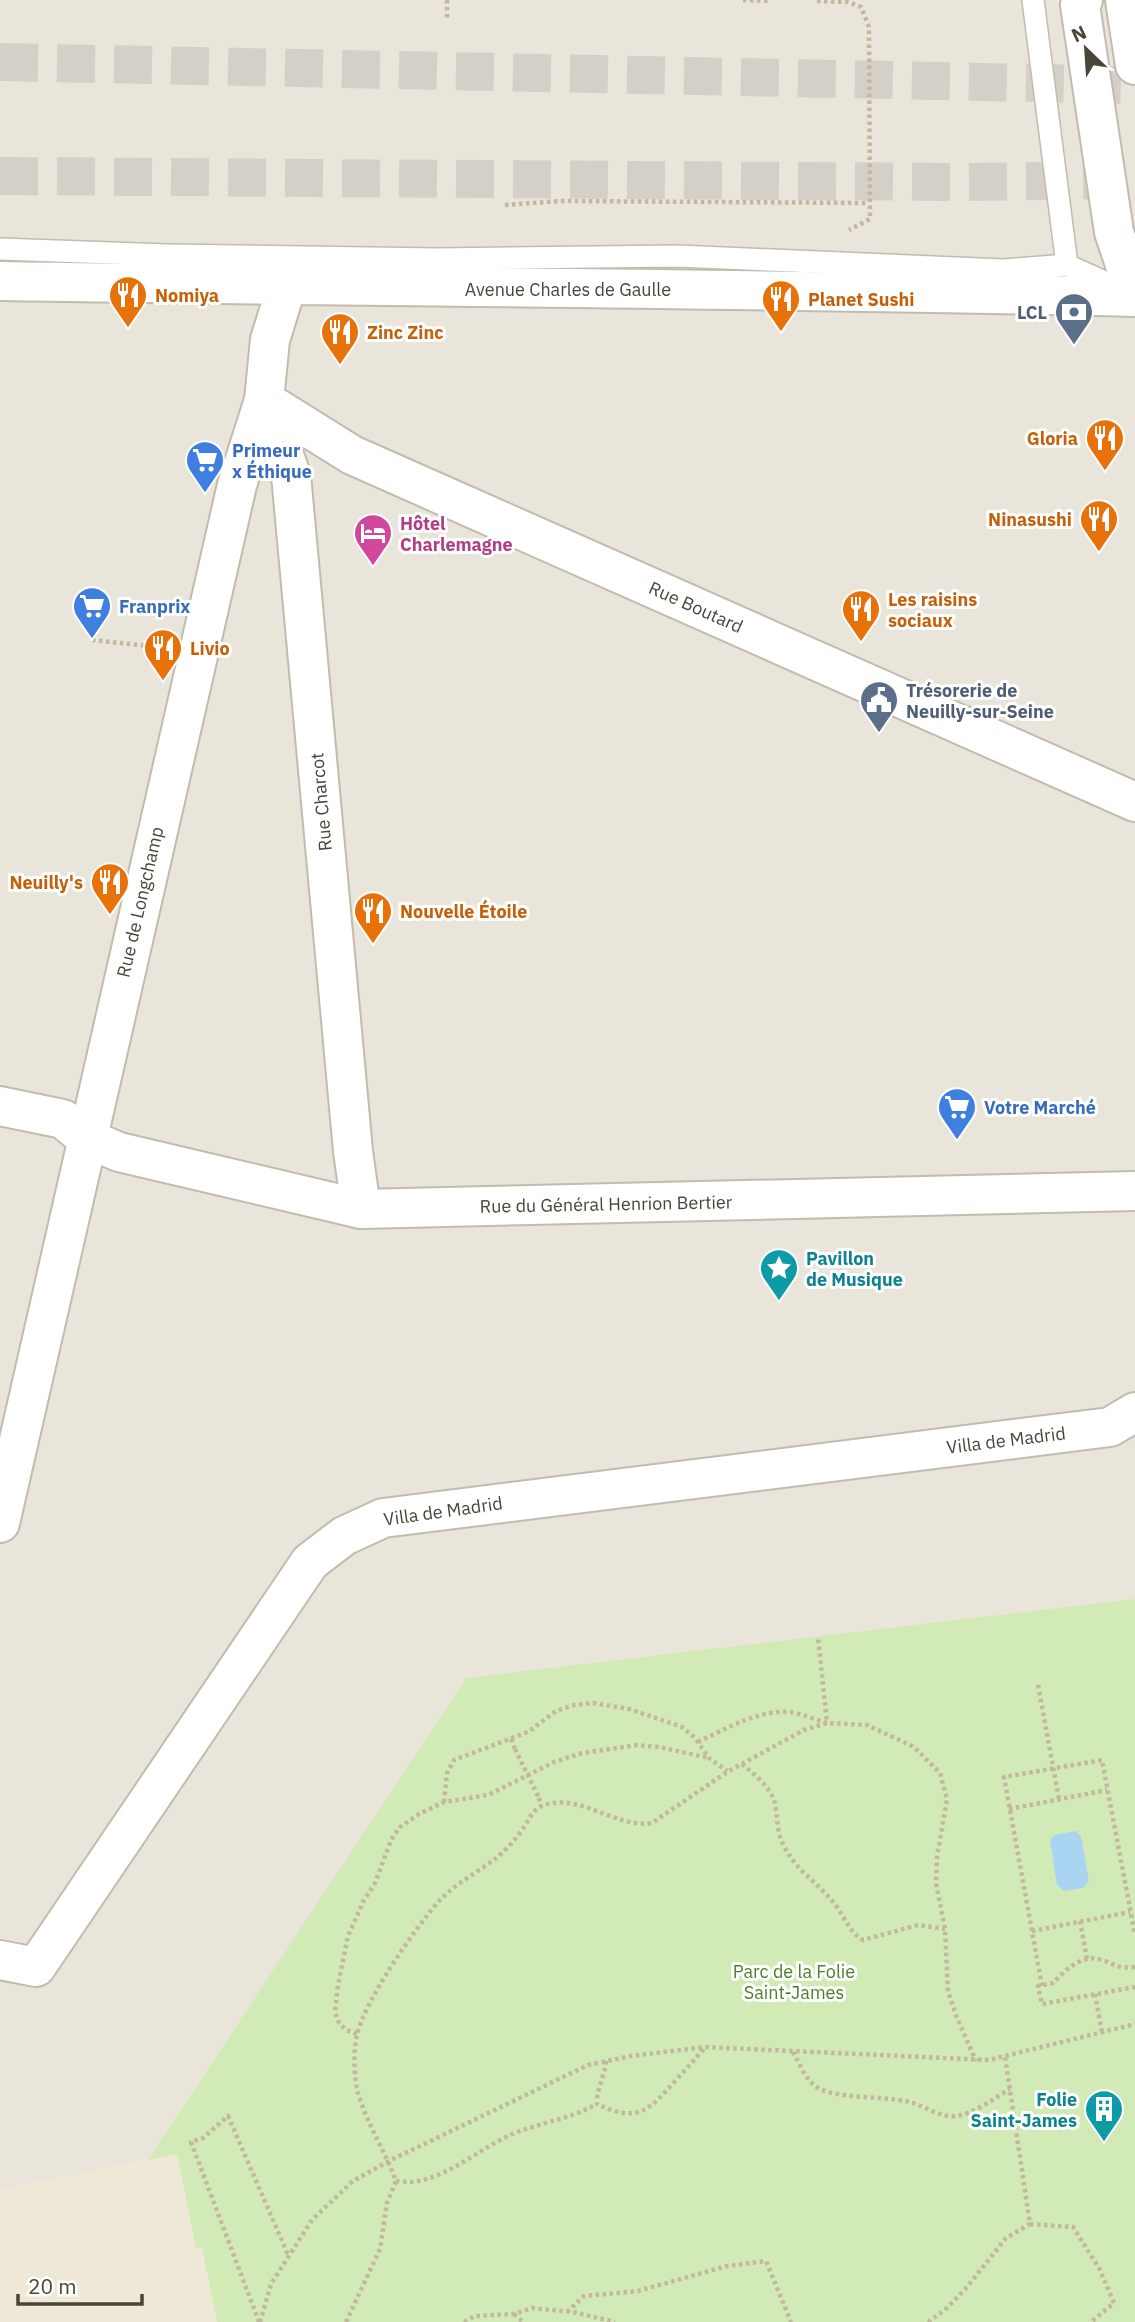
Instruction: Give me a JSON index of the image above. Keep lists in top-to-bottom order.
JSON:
{
  "streets": {
    "street": [
      "Avenue Charles de Gaulle",
      "Rue Boutard",
      "Rue Charcot",
      "Rue de Longchamp",
      "Rue du Général Henrion Bertier",
      "Villa de Madrid"
    ]
  },
  "crossings": [
    ["Avenue Charles de Gaulle", "Rue de Longchamp"],
    ["Rue Boutard", "Rue Charcot"],
    ["Rue Boutard", "Rue de Longchamp"],
    ["Rue Charcot", "Rue de Longchamp"],
    ["Rue Charcot", "Rue du Général Henrion Bertier"],
    ["Rue de Longchamp", "Rue du Général Henrion Bertier"]
  ],
  "parks": ["Parc de la Folie Saint-James"],
  "places": {
    "restaurant": [
      "Nomiya",
      "Planet Sushi",
      "Zinc Zinc",
      "Gloria",
      "Ninasushi",
      "Les raisins sociaux",
      "Livio",
      "Neuilly's",
      "Nouvelle Étoile"
    ],
    "bank": ["LCL"],
    "supermarket": ["Primeur x Éthique", "Franprix", "Votre Marché"],
    "hotel": ["Hôtel Charlemagne"],
    "public building": ["Trésorerie de Neuilly-sur-Seine"],
    "place": ["Pavillon de Musique"],
    "building": ["Folie Saint-James"]
  },
  "scale_bar": "20 m",
  "north": "top left"
}
